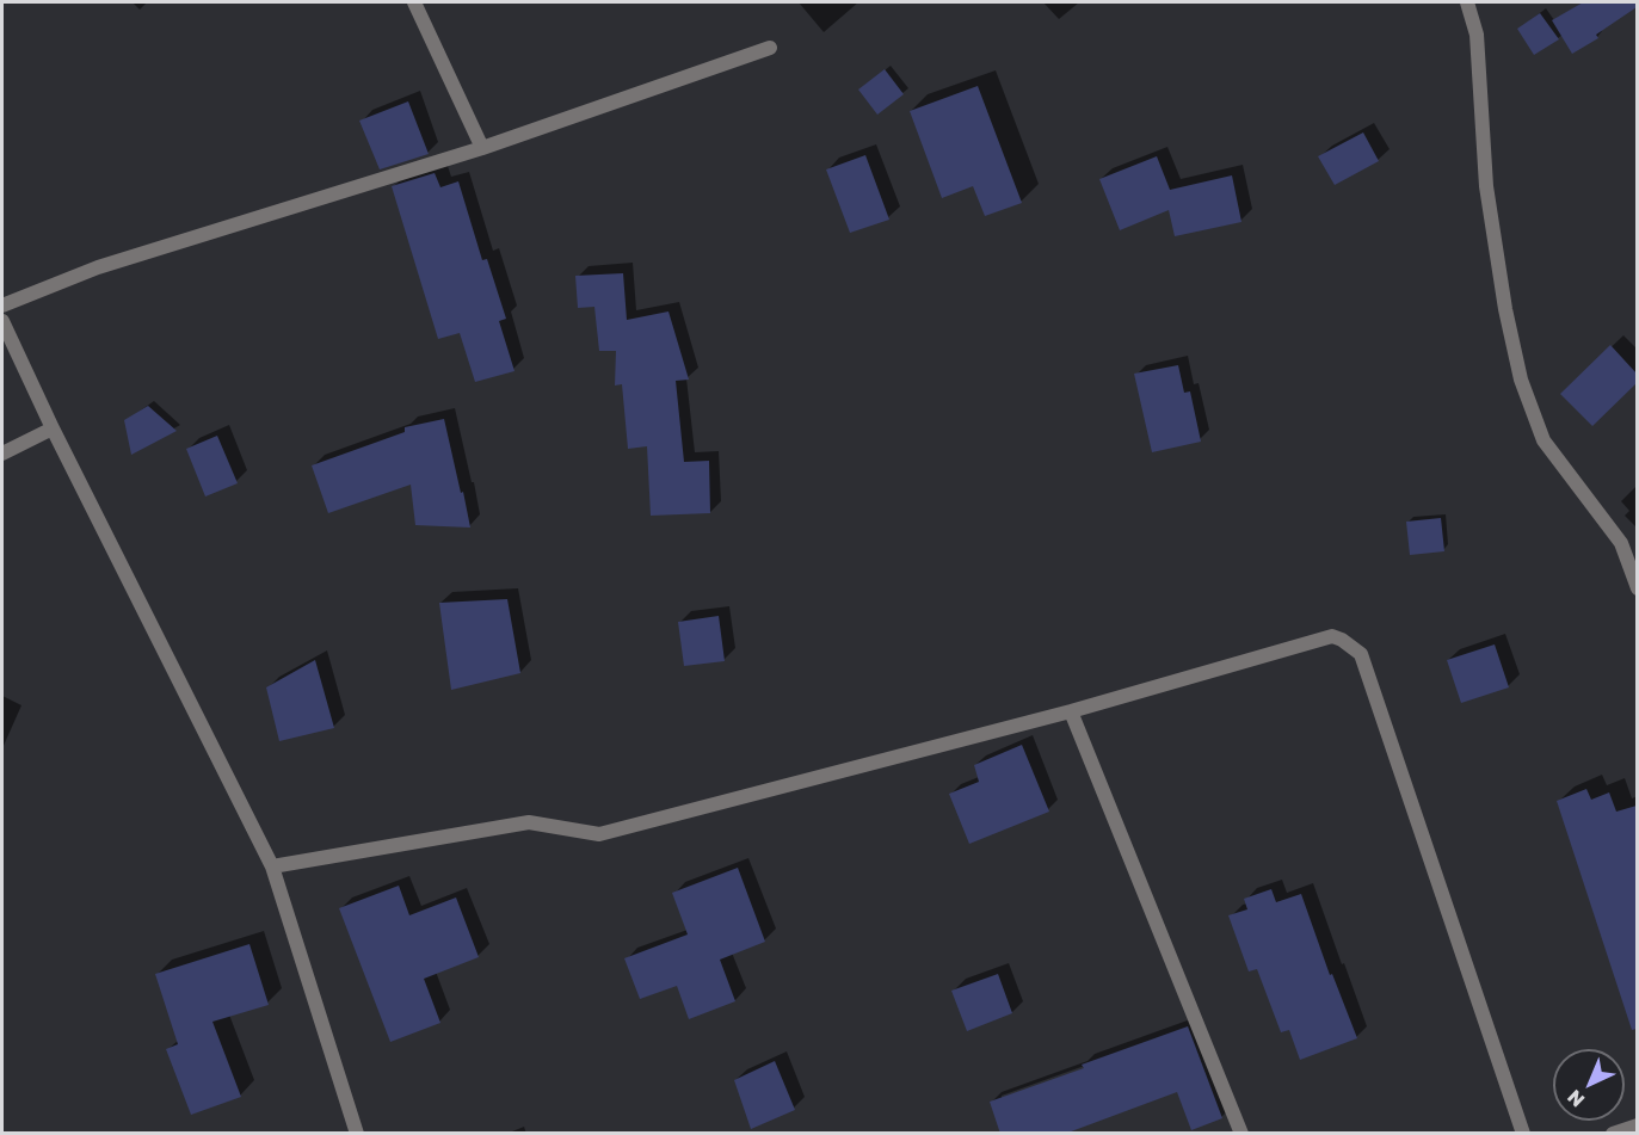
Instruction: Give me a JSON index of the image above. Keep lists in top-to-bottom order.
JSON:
{
  "north": "bottom left"
}
